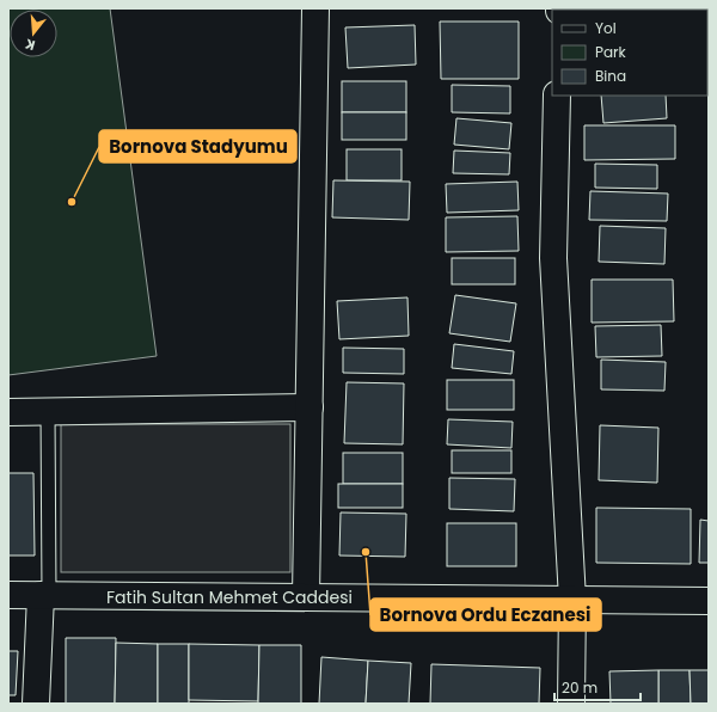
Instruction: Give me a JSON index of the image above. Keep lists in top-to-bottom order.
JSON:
{
  "streets": {
    "street": ["Fatih Sultan Mehmet Caddesi"]
  },
  "places": ["Bornova Stadyumu", "Bornova Ordu Eczanesi"],
  "legend": ["Yol", "Park", "Bina"],
  "scale_bar": "20 m",
  "north": "bottom"
}
